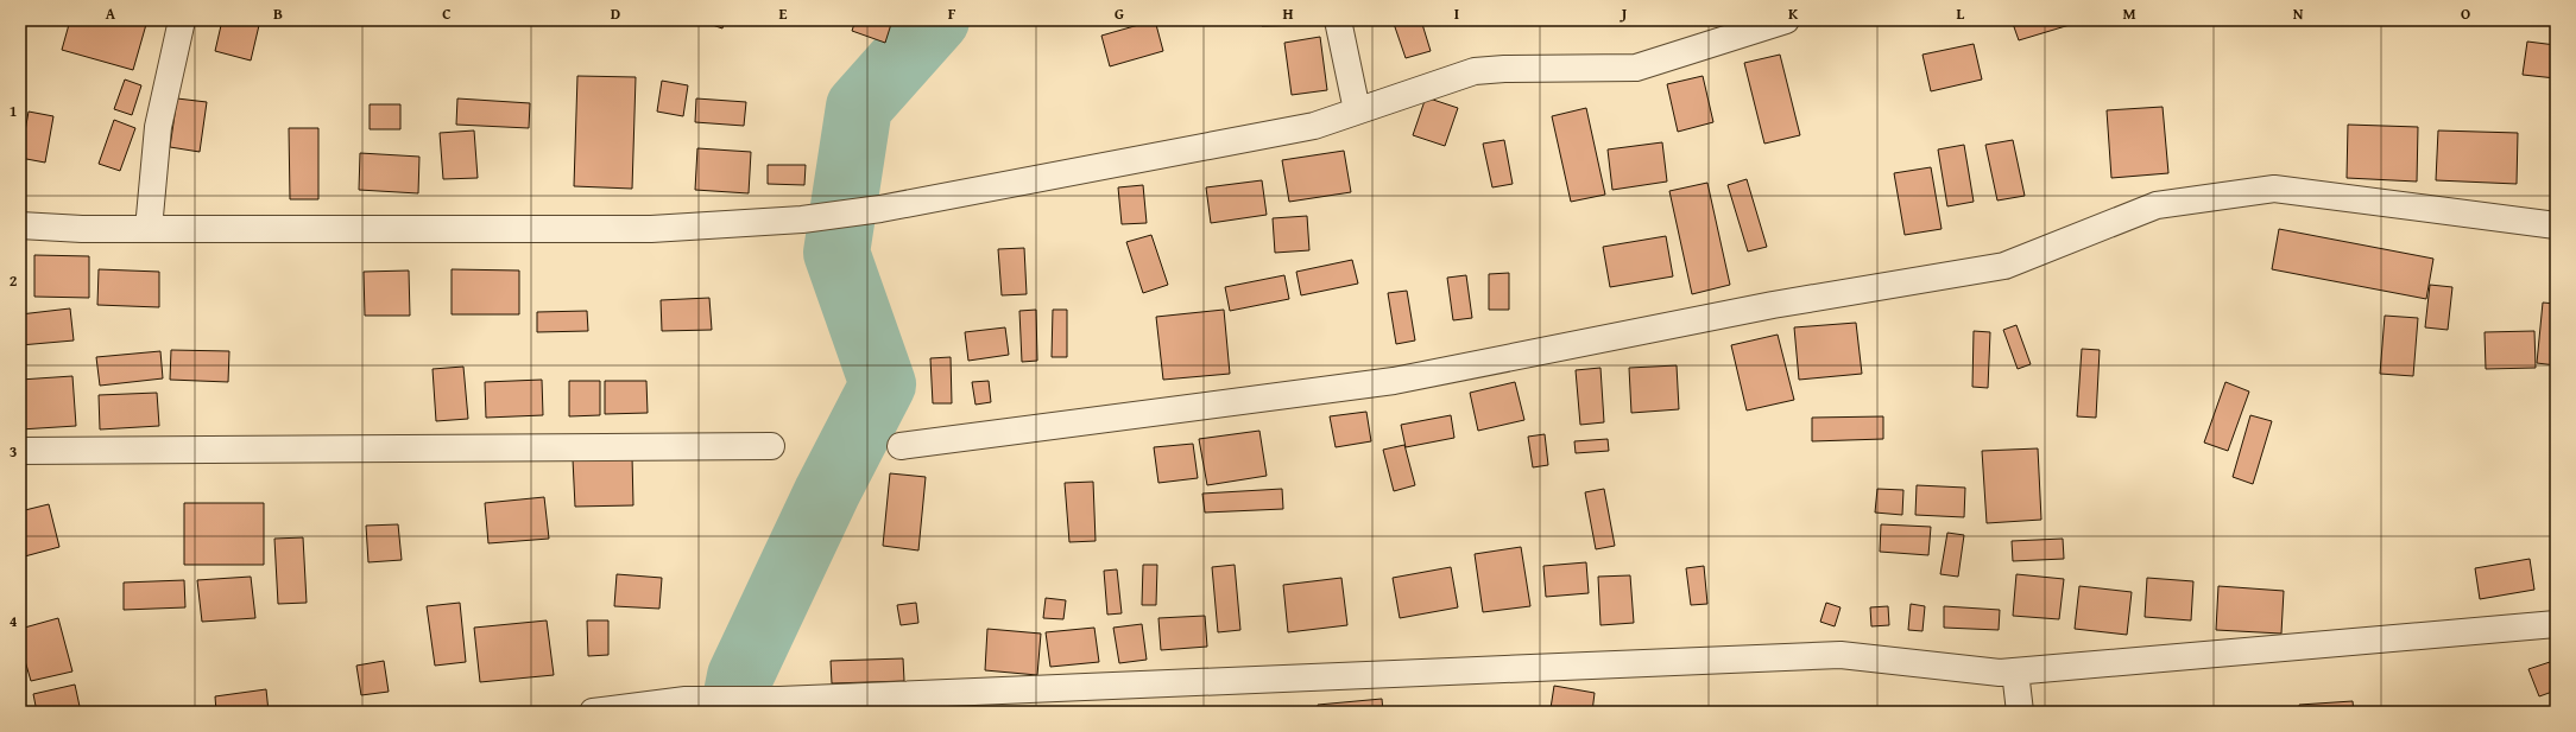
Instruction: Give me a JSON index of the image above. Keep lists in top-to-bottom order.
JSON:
{
  "grid": {
    "columns": [
      "A",
      "B",
      "C",
      "D",
      "E",
      "F",
      "G",
      "H",
      "I",
      "J",
      "K",
      "L",
      "M",
      "N",
      "O"
    ],
    "rows": [
      "1",
      "2",
      "3",
      "4"
    ]
  }
}
